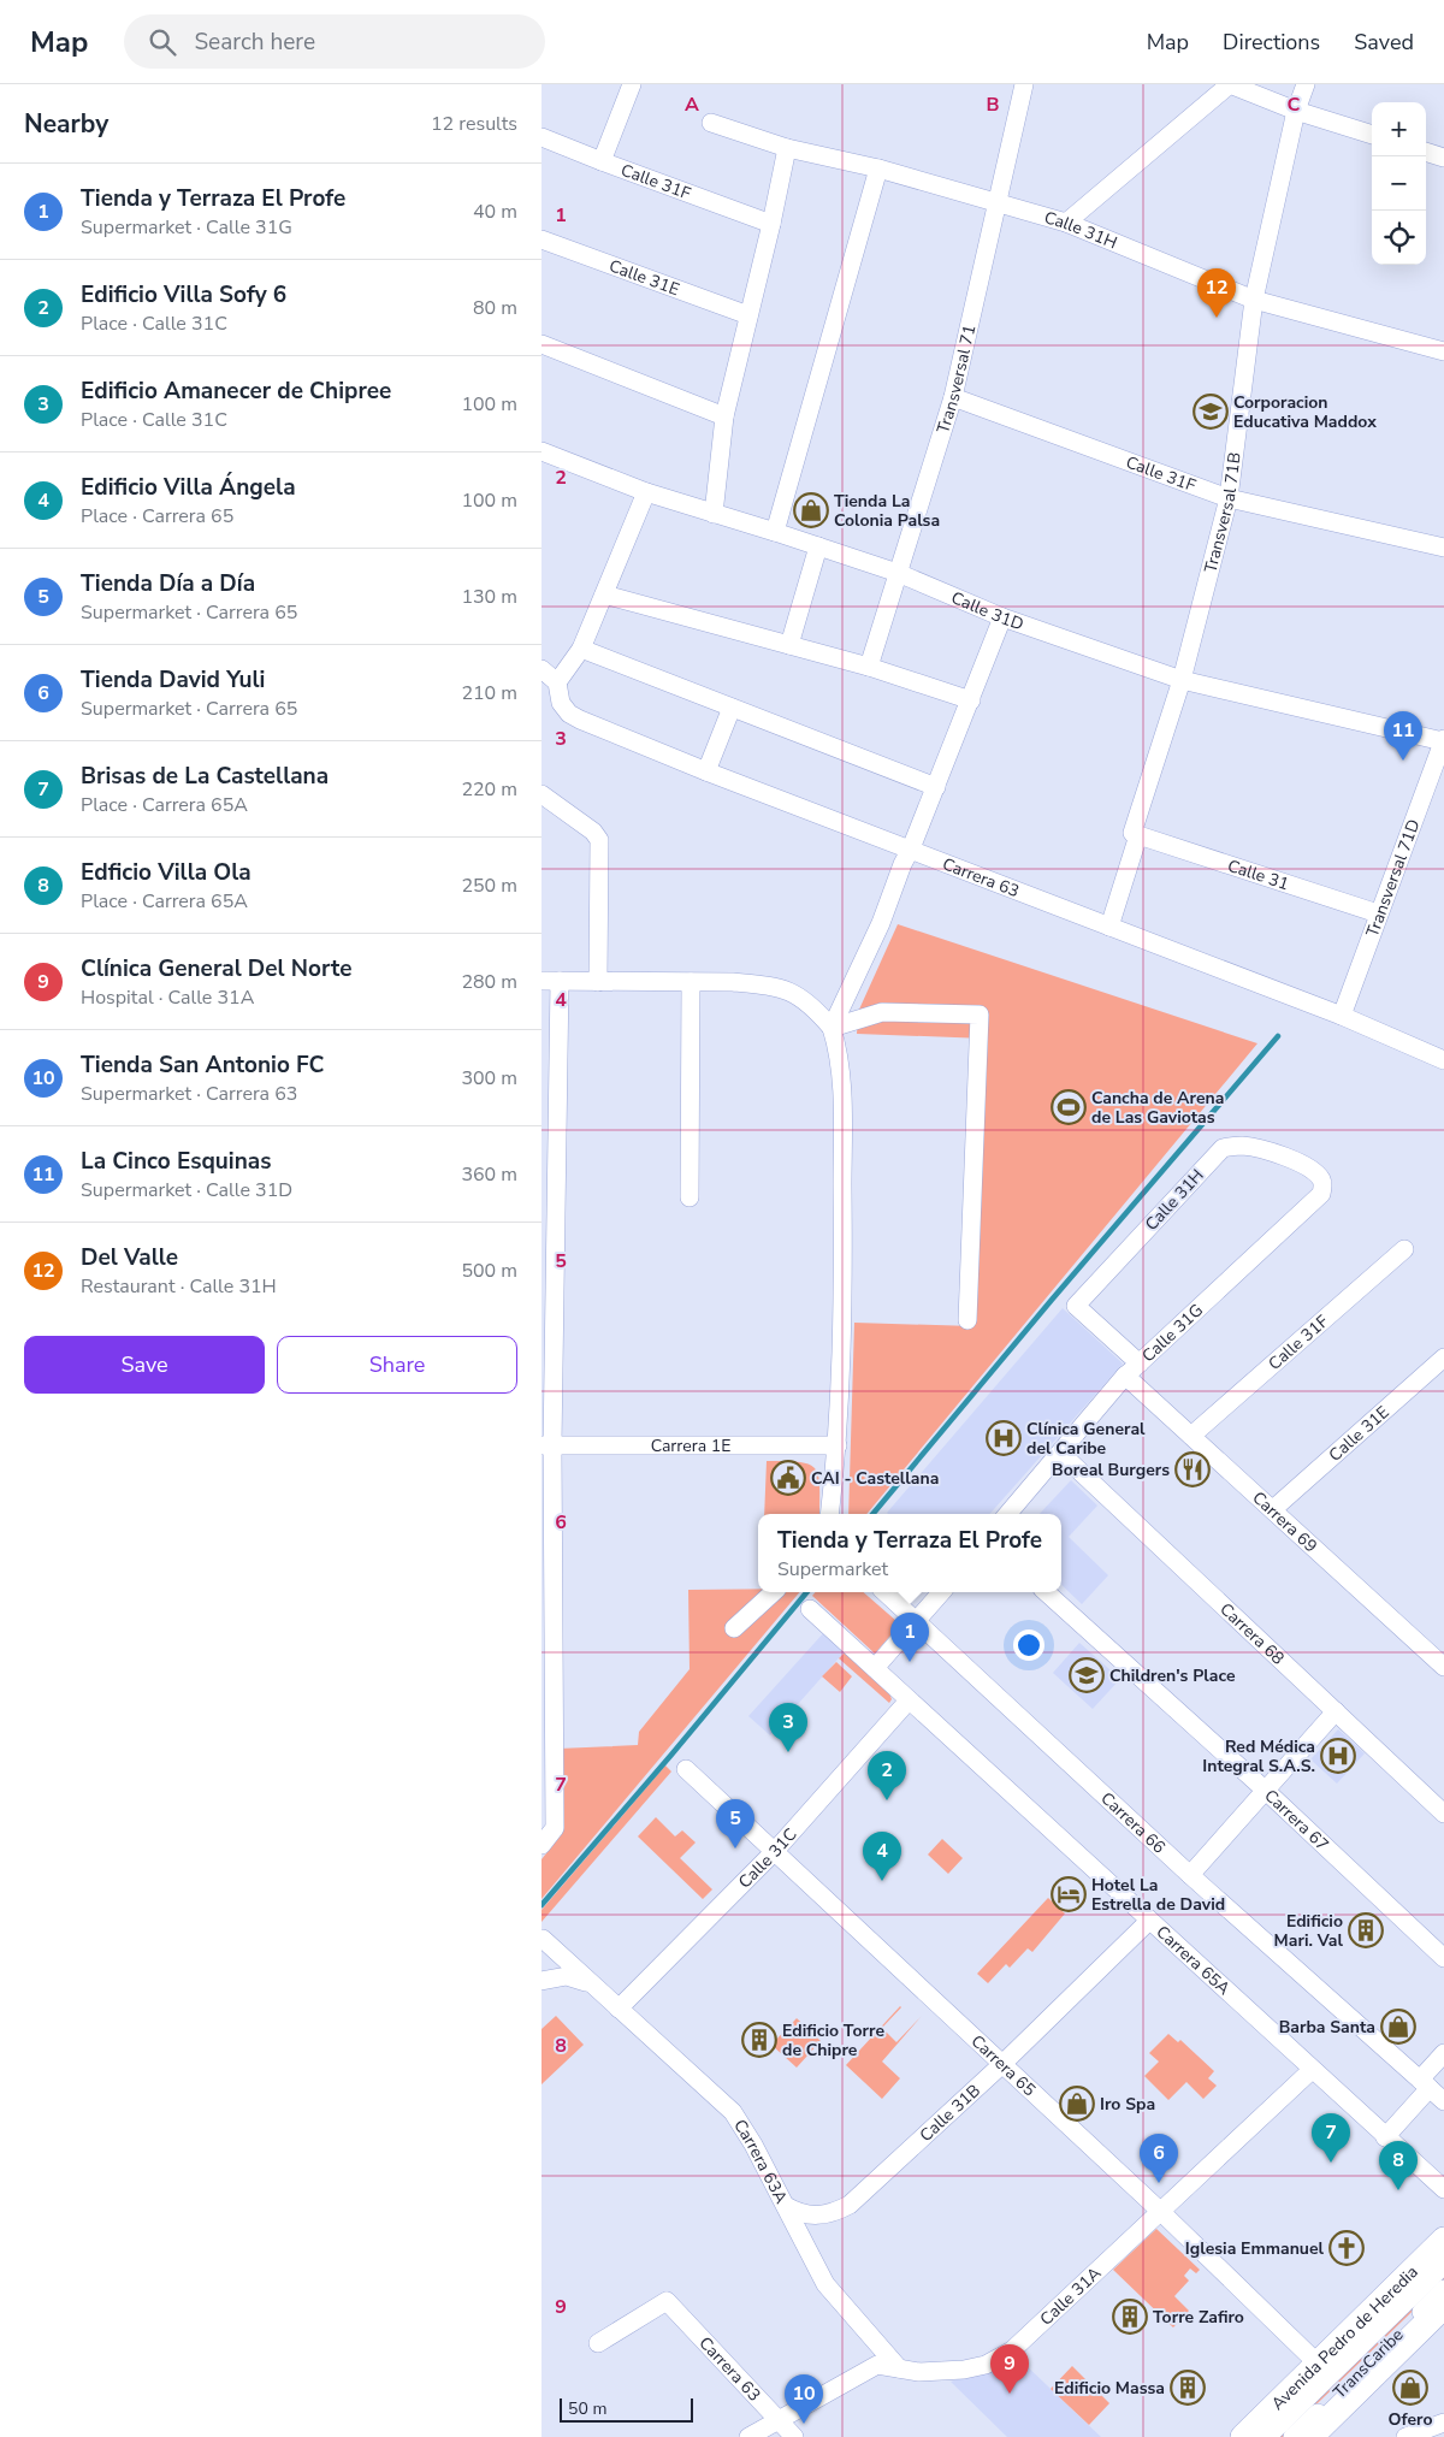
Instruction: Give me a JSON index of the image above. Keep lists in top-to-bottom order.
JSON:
{
  "streets": {
    "highway": ["Avenida Pedro de Heredia"],
    "street": [
      "Calle 31F",
      "Calle 31H",
      "Calle 31E",
      "Transversal 71",
      "Transversal 71B",
      "Calle 31D",
      "Calle 31",
      "Carrera 63",
      "Transversal 71D",
      "Calle 31G",
      "Carrera 1E",
      "Carrera 69",
      "Carrera 68",
      "Carrera 67",
      "Carrera 66",
      "Calle 31C",
      "Carrera 65A",
      "Carrera 65",
      "Calle 31B",
      "Carrera 63A",
      "Calle 31A",
      "TransCaribe"
    ]
  },
  "crossings": [
    ["Calle 31F", "Transversal 71"],
    ["Calle 31F", "Transversal 71B"],
    ["Calle 31F", "Carrera 69"],
    ["Calle 31H", "Transversal 71"],
    ["Calle 31H", "Transversal 71B"],
    ["Calle 31H", "Calle 31G"],
    ["Calle 31E", "Carrera 69"],
    ["Transversal 71", "Calle 31D"],
    ["Transversal 71B", "Calle 31D"],
    ["Transversal 71B", "Calle 31"],
    ["Transversal 71B", "Carrera 63"],
    ["Calle 31D", "Transversal 71D"],
    ["Calle 31", "Transversal 71D"],
    ["Carrera 63", "Transversal 71D"],
    ["Carrera 63", "Calle 31A"],
    ["Calle 31G", "Carrera 69"],
    ["Calle 31G", "Carrera 68"],
    ["Calle 31C", "Carrera 65A"],
    ["Calle 31C", "Carrera 65"],
    ["Calle 31C", "Carrera 63A"],
    ["Carrera 65A", "Calle 31B"],
    ["Carrera 65A", "Calle 31A"],
    ["Carrera 65", "Calle 31B"],
    ["Carrera 65", "Calle 31A"],
    ["Carrera 65", "Avenida Pedro de Heredia"],
    ["Calle 31B", "Carrera 63A"],
    ["Carrera 63A", "Calle 31A"]
  ],
  "places": {
    "school or university": ["Corporacion Educativa Maddox", "Children's Place"],
    "shop": [
      "Tienda La Colonia Palsa",
      "Barba Santa",
      "Iro Spa",
      "Ofero"
    ],
    "sports": ["Cancha de Arena de Las Gaviotas"],
    "hospital": ["Clínica General del Caribe", "Red Médica Integral S.A.S."],
    "restaurant": ["Boreal Burgers"],
    "public building": ["CAI - Castellana"],
    "hotel": ["Hotel La Estrella de David"],
    "building": [
      "Edificio Mari. Val",
      "Edificio Torre de Chipre",
      "Torre Zafiro",
      "Edificio Massa"
    ],
    "church": ["Iglesia Emmanuel"]
  },
  "scale_bar": "50 m",
  "page": {
    "header": "Map",
    "search": "Search here",
    "nav": ["Map", "Directions", "Saved"],
    "heading": ["Nearby", "12 results"],
    "map_buttons": ["+", "−"],
    "list": [
      {
        "mark": "1",
        "name": "Tienda y Terraza El Profe",
        "note": "Supermarket · Calle 31G",
        "value": "40 m"
      },
      {
        "mark": "2",
        "name": "Edificio Villa Sofy 6",
        "note": "Place · Calle 31C",
        "value": "80 m"
      },
      {
        "mark": "3",
        "name": "Edificio Amanecer de Chipree",
        "note": "Place · Calle 31C",
        "value": "100 m"
      },
      {
        "mark": "4",
        "name": "Edificio Villa Ángela",
        "note": "Place · Carrera 65",
        "value": "100 m"
      },
      {
        "mark": "5",
        "name": "Tienda Día a Día",
        "note": "Supermarket · Carrera 65",
        "value": "130 m"
      },
      {
        "mark": "6",
        "name": "Tienda David Yuli",
        "note": "Supermarket · Carrera 65",
        "value": "210 m"
      },
      {
        "mark": "7",
        "name": "Brisas de La Castellana",
        "note": "Place · Carrera 65A",
        "value": "220 m"
      },
      {
        "mark": "8",
        "name": "Edficio Villa Ola",
        "note": "Place · Carrera 65A",
        "value": "250 m"
      },
      {
        "mark": "9",
        "name": "Clínica General Del Norte",
        "note": "Hospital · Calle 31A",
        "value": "280 m"
      },
      {
        "mark": "10",
        "name": "Tienda San Antonio FC",
        "note": "Supermarket · Carrera 63",
        "value": "300 m"
      },
      {
        "mark": "11",
        "name": "La Cinco Esquinas",
        "note": "Supermarket · Calle 31D",
        "value": "360 m"
      },
      {
        "mark": "12",
        "name": "Del Valle",
        "note": "Restaurant · Calle 31H",
        "value": "500 m"
      }
    ],
    "pins": [
      "12",
      "11",
      "1",
      "3",
      "2",
      "5",
      "4",
      "7",
      "6",
      "8",
      "9",
      "10"
    ],
    "buttons": ["Save", "Share"],
    "popup": ["Tienda y Terraza El Profe", "Supermarket"],
    "scale": "50 m"
  },
  "grid": {
    "columns": ["A", "B", "C"],
    "rows": [
      "1",
      "2",
      "3",
      "4",
      "5",
      "6",
      "7",
      "8",
      "9"
    ]
  }
}
